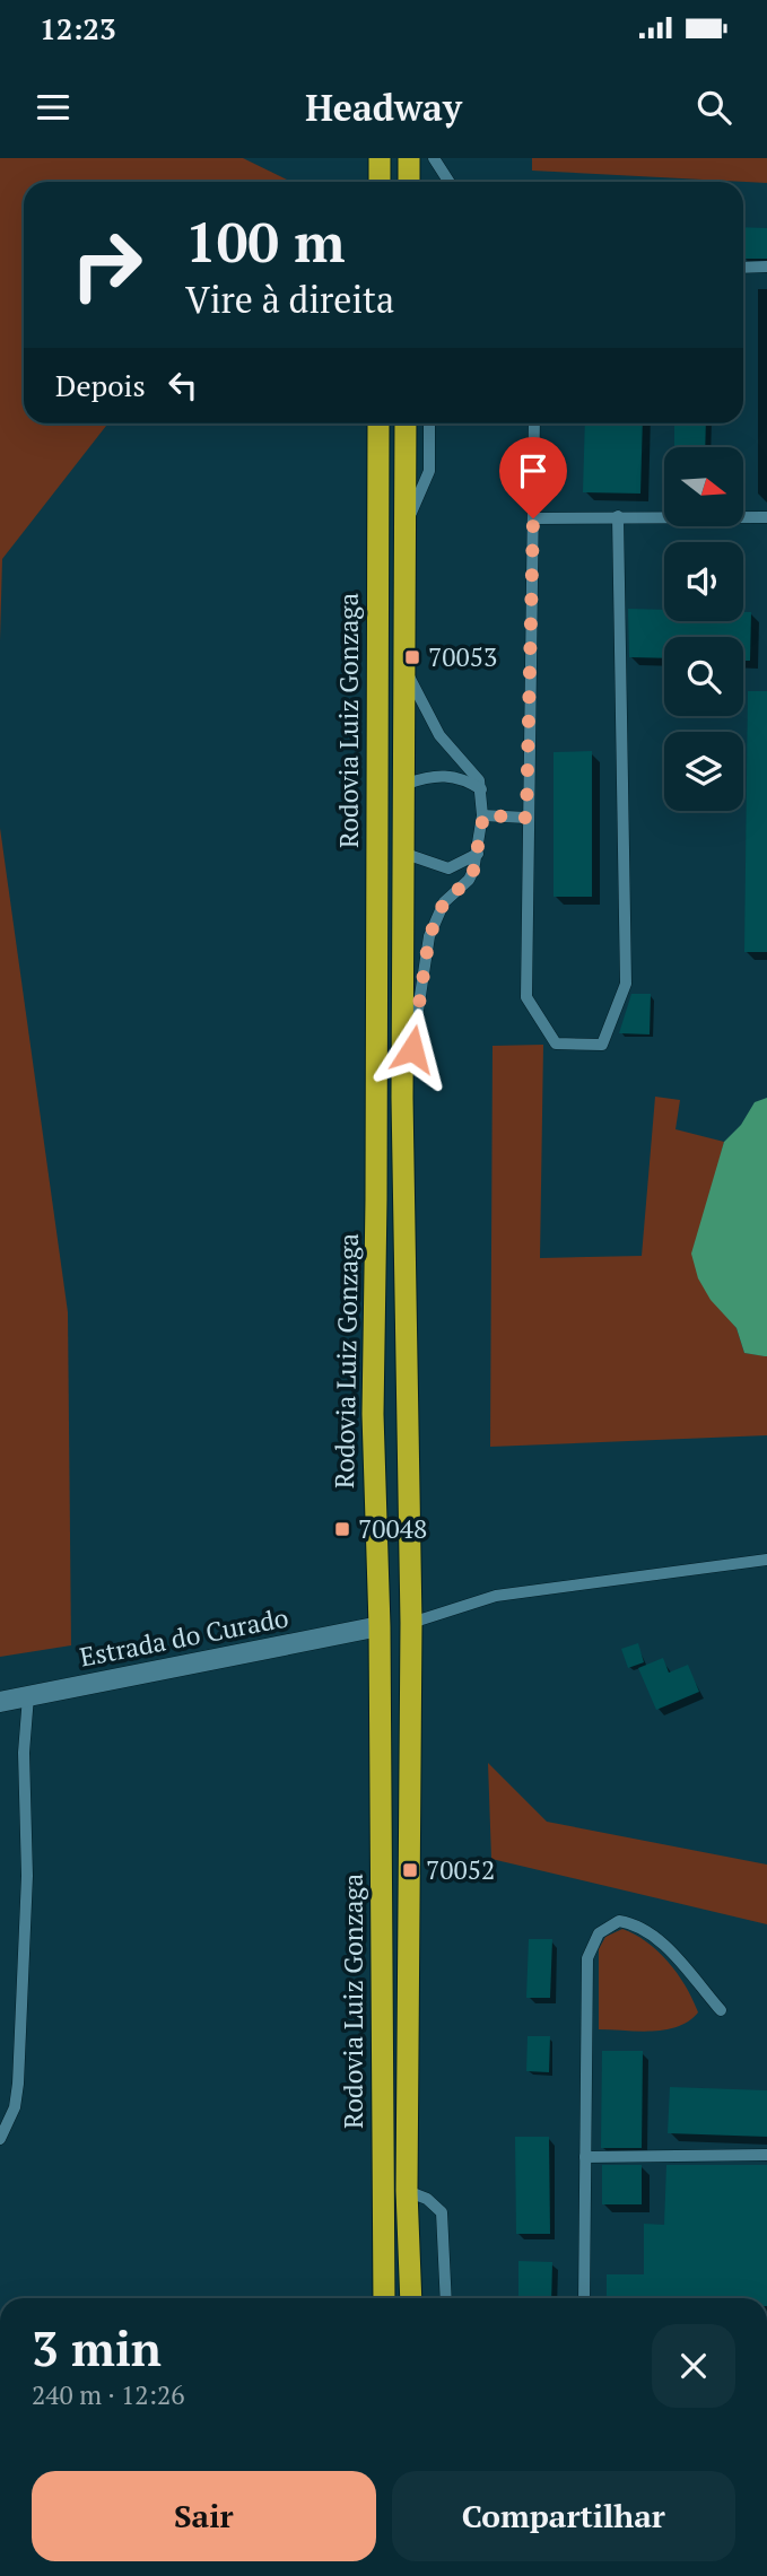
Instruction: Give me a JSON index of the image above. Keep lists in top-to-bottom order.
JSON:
{
  "streets": {
    "highway": ["Rodovia Luiz Gonzaga"],
    "main road": ["Estrada do Curado"]
  },
  "crossings": [
    ["Rodovia Luiz Gonzaga", "Estrada do Curado"]
  ],
  "places": {
    "transit": ["70053", "70048", "70052"]
  },
  "north": "right",
  "page": {
    "status": "12:23",
    "header": "Headway",
    "turn": ["100 m", "Vire à direita"],
    "then": "Depois",
    "heading": ["3 min", "240 m · 12:26"],
    "buttons": ["Sair", "Compartilhar"]
  }
}
